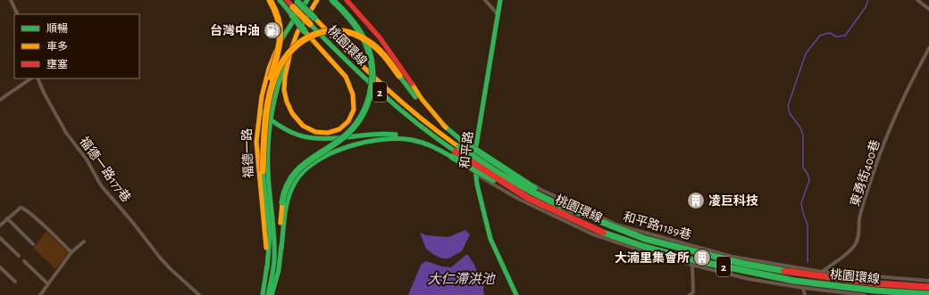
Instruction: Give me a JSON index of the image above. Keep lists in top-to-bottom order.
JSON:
{
  "streets": {
    "main road": [
      "桃園環線",
      "2",
      "和平路",
      "福德一路"
    ],
    "street": ["福德一路177巷", "東勇街400巷", "和平路1189巷"]
  },
  "crossings": [
    ["和平路", "和平路1189巷"],
    ["東勇街400巷", "和平路1189巷"]
  ],
  "water": ["大仁滯洪池"],
  "places": {
    "fuel station": ["台灣中油"],
    "building": ["凌巨科技", "大湳里集會所"]
  },
  "legend": ["順暢", "車多", "壅塞"]
}
